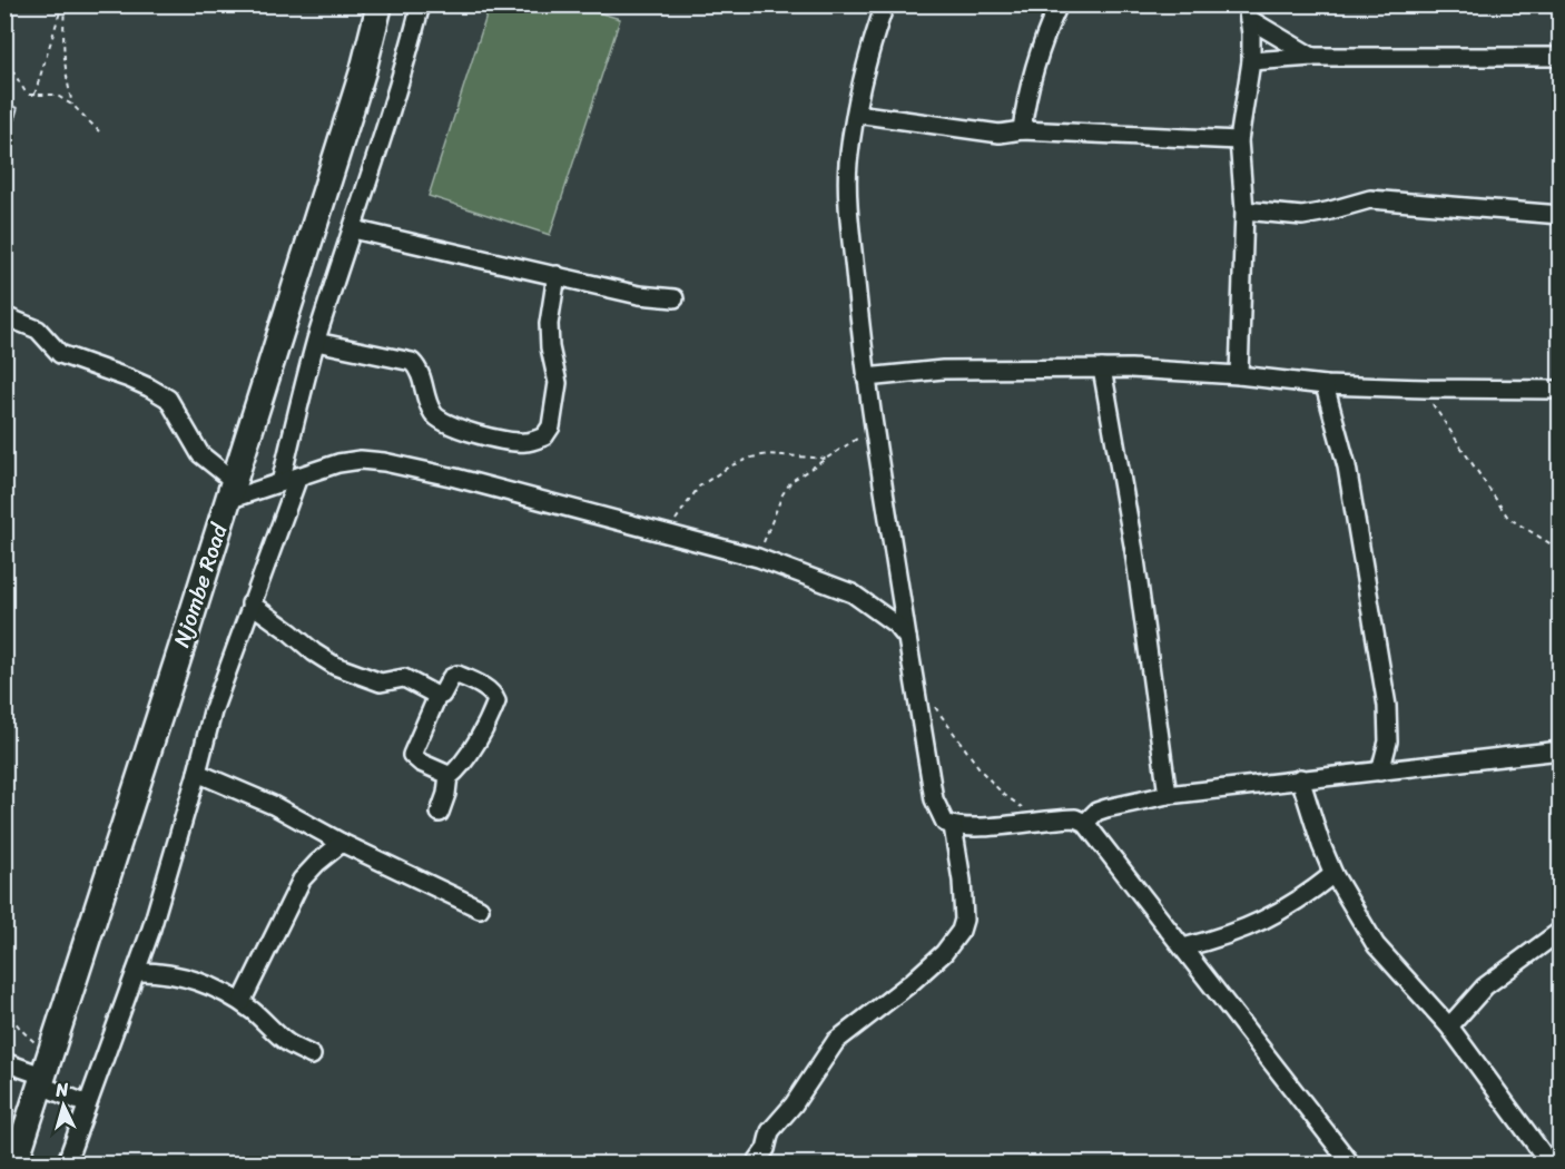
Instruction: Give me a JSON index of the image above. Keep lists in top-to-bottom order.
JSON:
{
  "streets": {
    "highway": ["Njombe Road"]
  },
  "north": "top"
}
